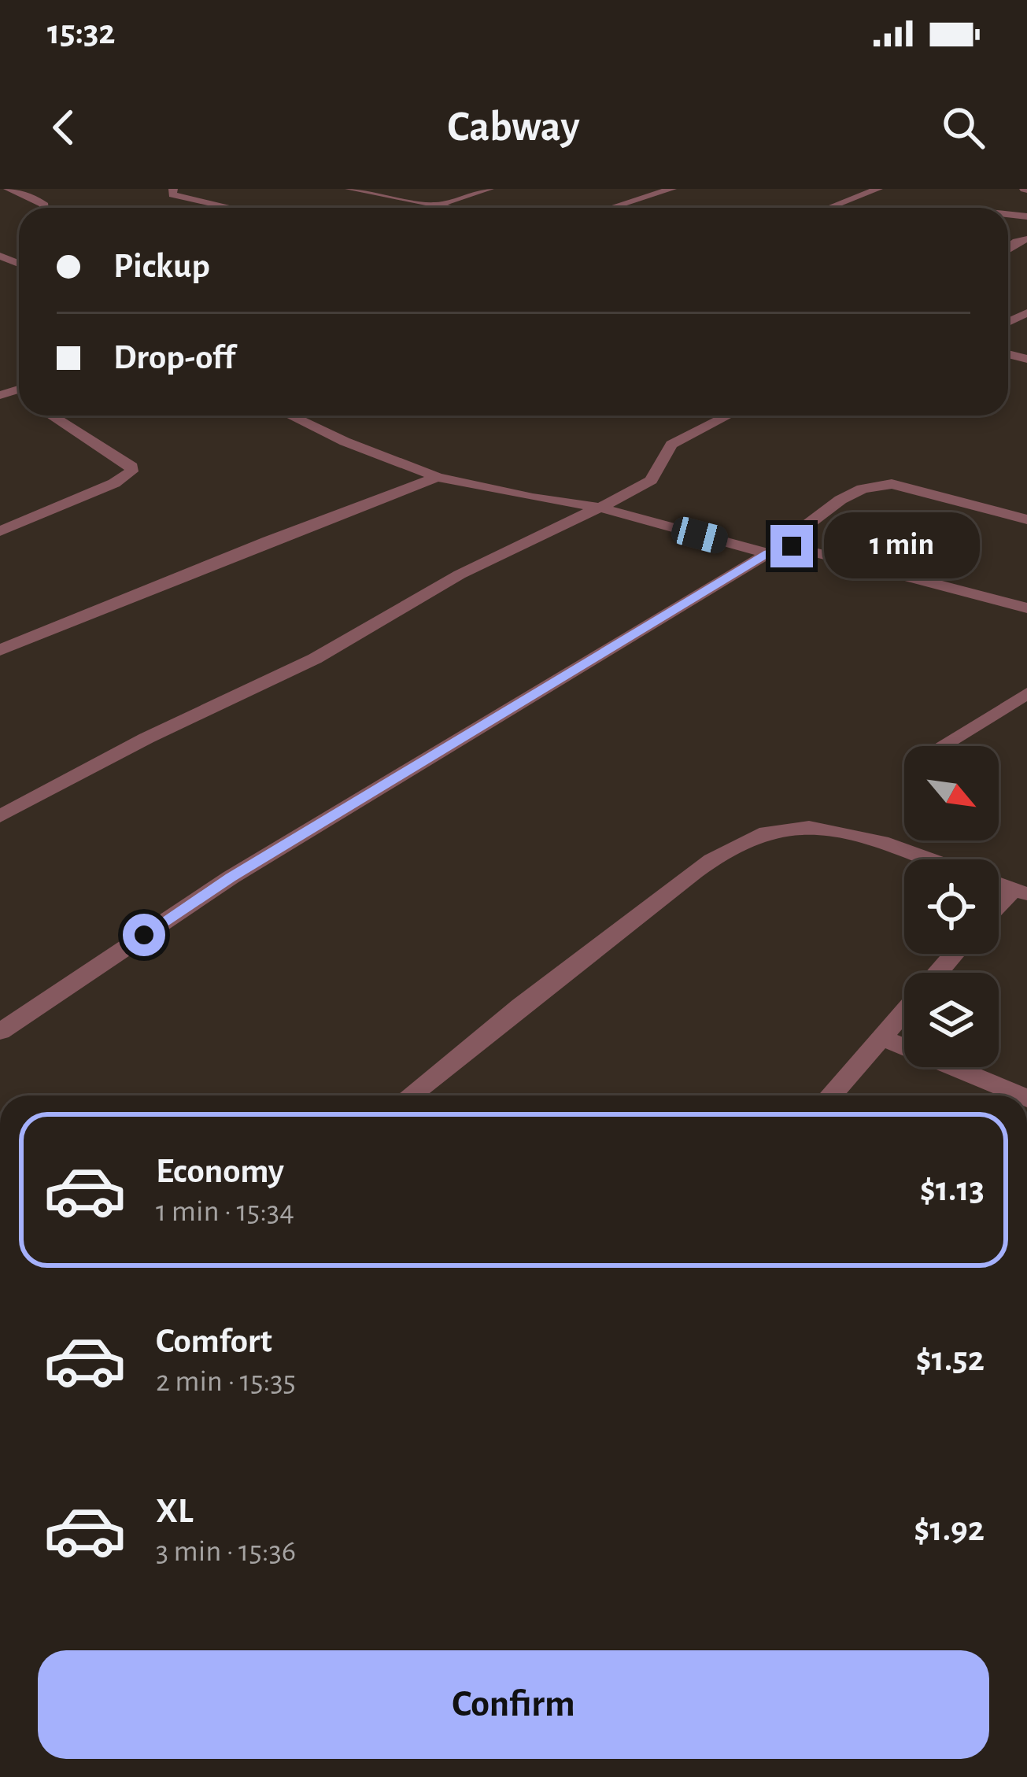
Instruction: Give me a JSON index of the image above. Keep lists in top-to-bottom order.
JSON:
{
  "north": "bottom right",
  "page": {
    "status": "15:32",
    "header": "Cabway",
    "banner": ["Pickup", "Drop-off"],
    "bubble": "1 min",
    "list": [
      {
        "name": "Economy",
        "note": "1 min · 15:34",
        "value": "$1.13"
      },
      {
        "name": "Comfort",
        "note": "2 min · 15:35",
        "value": "$1.52"
      },
      {
        "name": "XL",
        "note": "3 min · 15:36",
        "value": "$1.92"
      }
    ],
    "buttons": "Confirm"
  }
}
